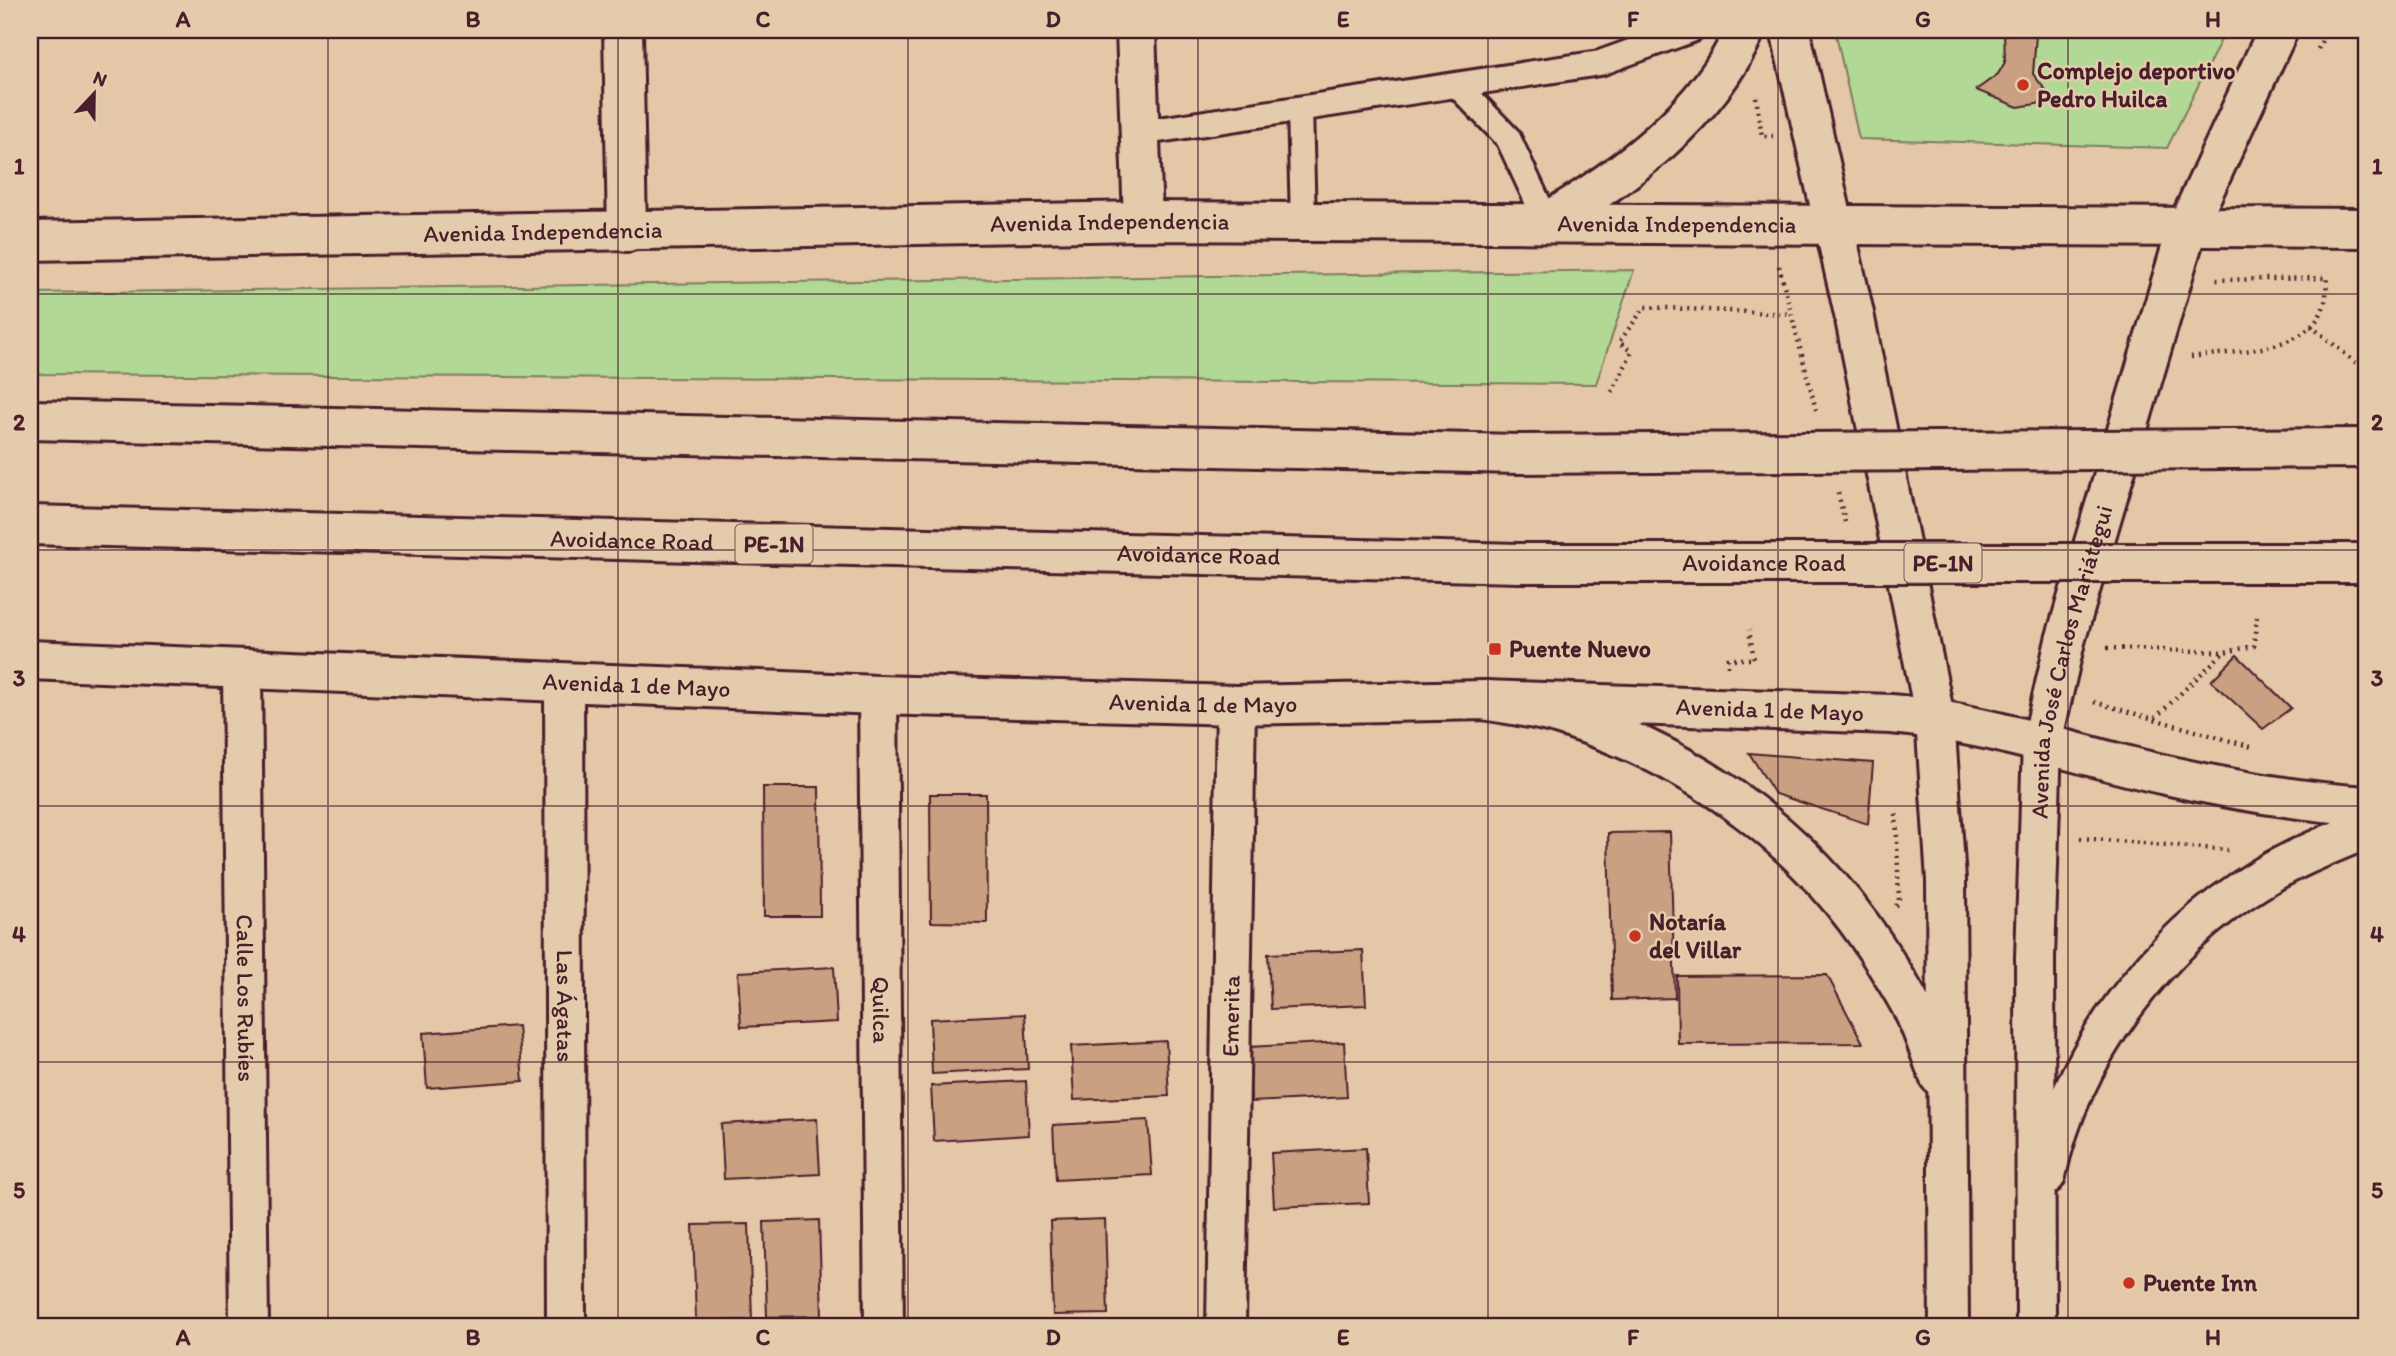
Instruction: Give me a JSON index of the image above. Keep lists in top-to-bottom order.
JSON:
{
  "streets": {
    "main road": [
      "Avenida Independencia",
      "Avoidance Road",
      "PE-1N",
      "Avenida José Carlos Mariátegui",
      "Avenida 1 de Mayo",
      "Calle Los Rubíes",
      "Las Ágatas",
      "Quilca",
      "Emerita"
    ]
  },
  "crossings": [
    ["Avenida Independencia", "Avenida José Carlos Mariátegui"],
    ["Avenida José Carlos Mariátegui", "Avenida 1 de Mayo"],
    ["Avenida 1 de Mayo", "Calle Los Rubíes"],
    ["Avenida 1 de Mayo", "Las Ágatas"],
    ["Avenida 1 de Mayo", "Quilca"],
    ["Avenida 1 de Mayo", "Emerita"]
  ],
  "places": {
    "other": ["Complejo deportivo Pedro Huilca", "Notaría del Villar", "Puente Inn"],
    "transit": ["Puente Nuevo"]
  },
  "north": "top",
  "grid": {
    "columns": [
      "A",
      "B",
      "C",
      "D",
      "E",
      "F",
      "G",
      "H"
    ],
    "rows": [
      "1",
      "2",
      "3",
      "4",
      "5"
    ]
  }
}
